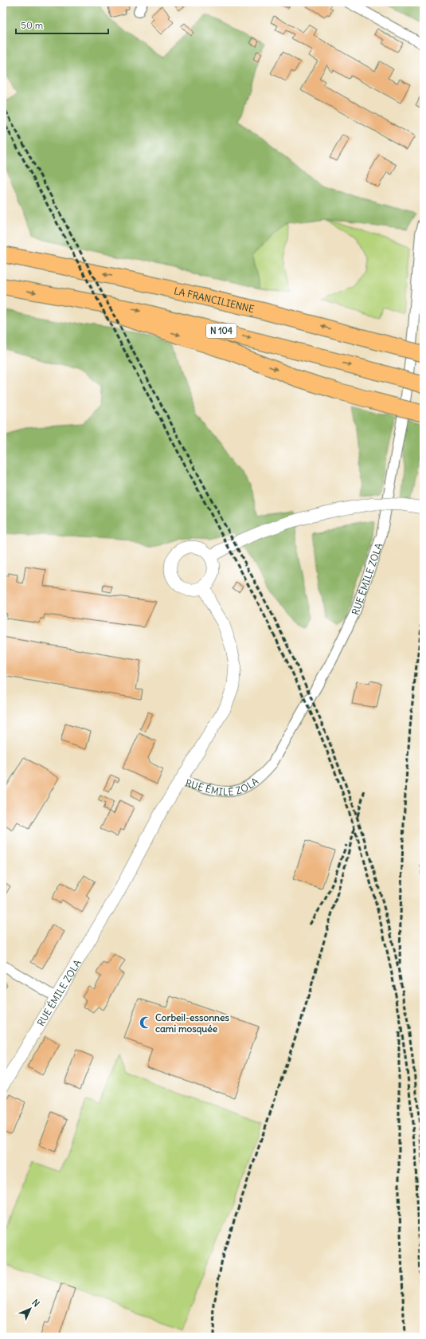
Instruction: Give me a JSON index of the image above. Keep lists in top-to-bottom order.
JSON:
{
  "streets": {
    "highway": ["LA FRANCILIENNE", "N 104"],
    "street": ["RUE ÉMILE ZOLA"]
  },
  "places": {
    "mosque": ["Corbeil-essonnes cami mosquée"]
  },
  "scale_bar": "50 m",
  "north": "top right"
}
